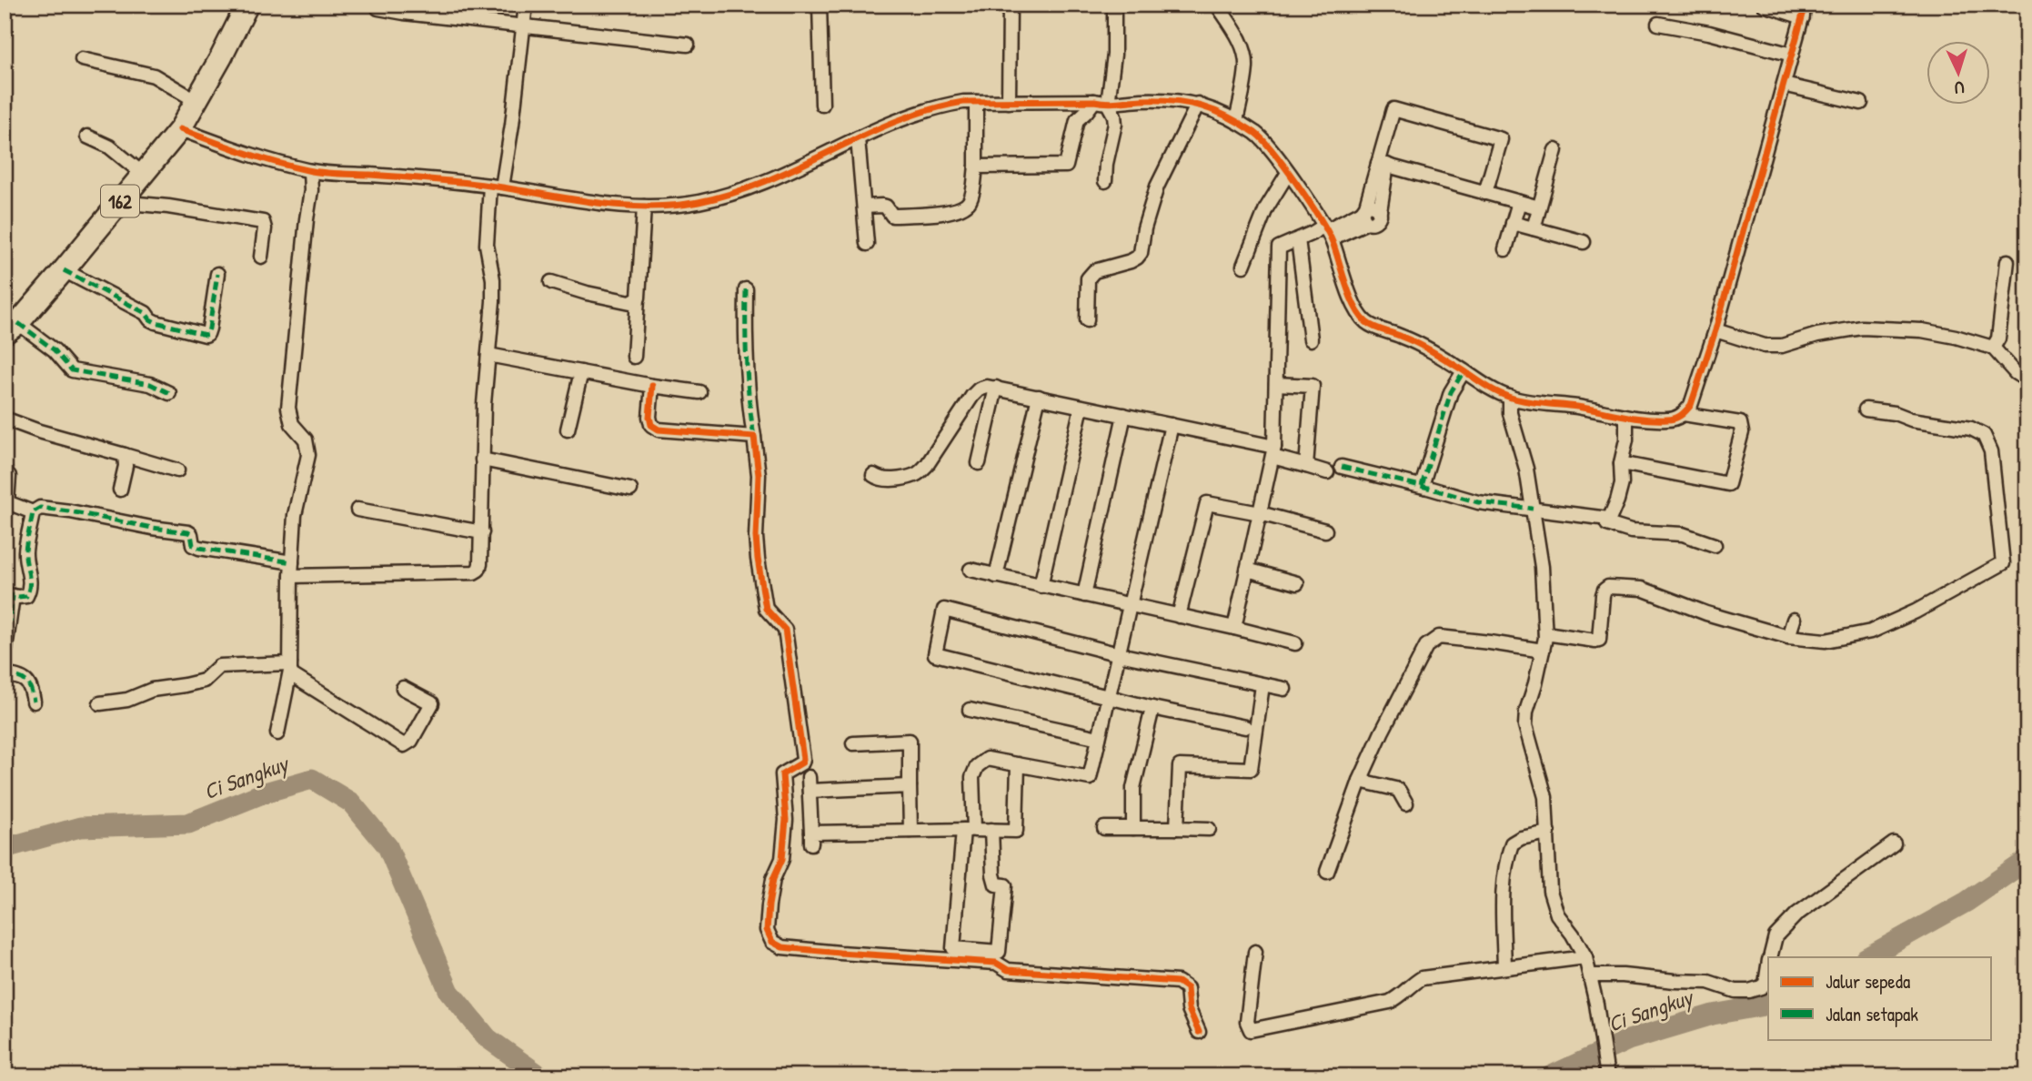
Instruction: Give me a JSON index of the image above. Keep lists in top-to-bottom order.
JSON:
{
  "streets": {
    "main road": ["162"]
  },
  "water": ["Ci Sangkuy"],
  "legend": ["Jalur sepeda", "Jalan setapak"],
  "north": "bottom"
}
